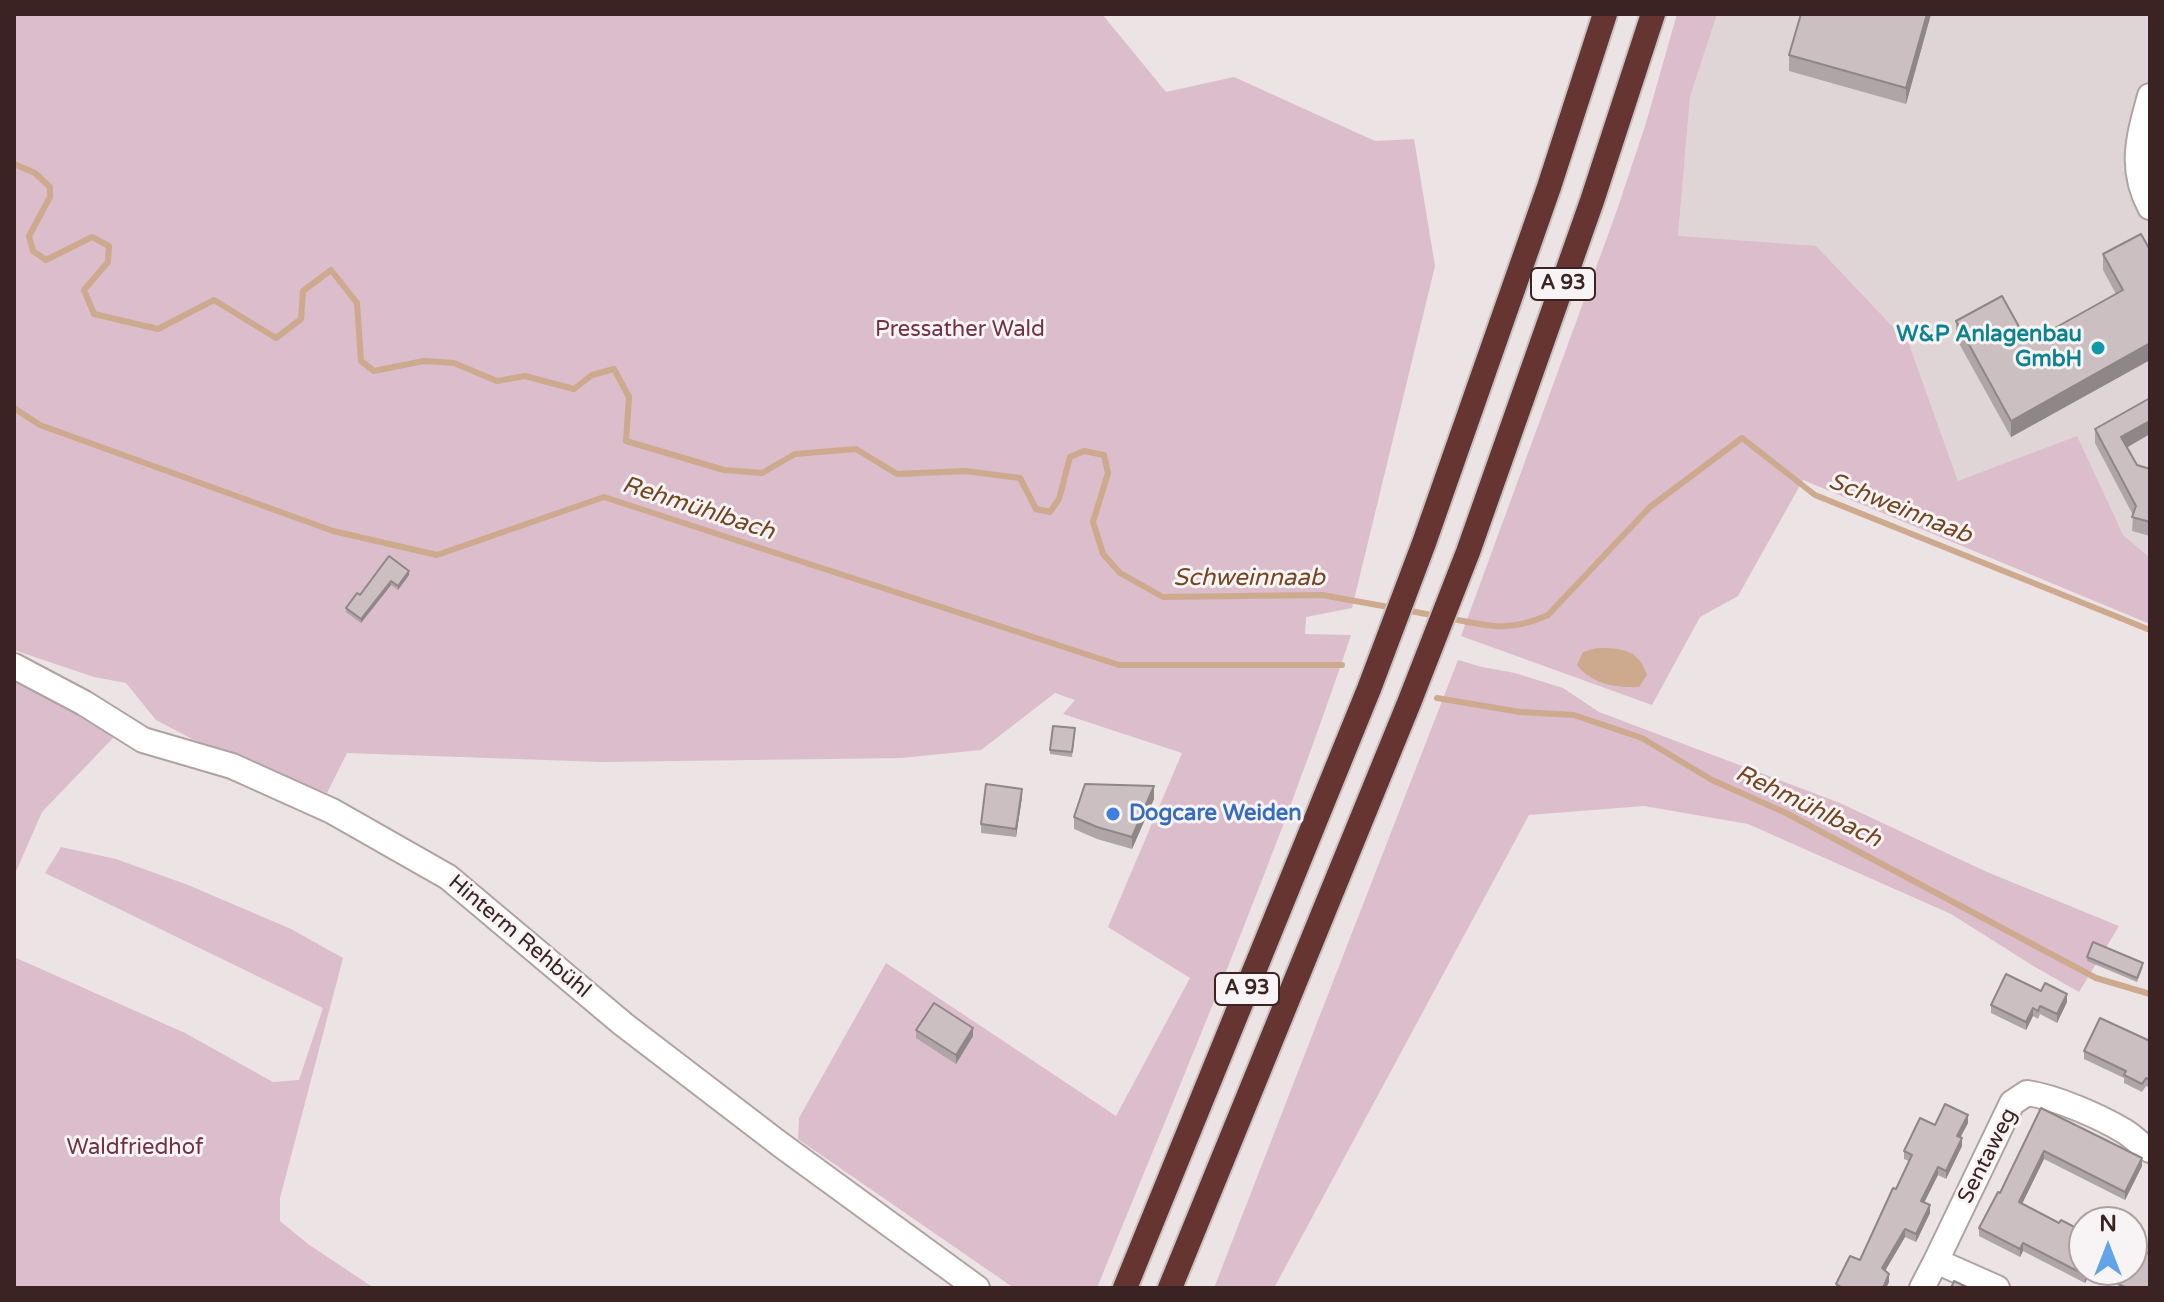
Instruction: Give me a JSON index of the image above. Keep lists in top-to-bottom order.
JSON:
{
  "streets": {
    "highway": ["A 93"],
    "street": ["Hinterm Rehbühl", "Sentaweg"]
  },
  "water": ["Rehmühlbach", "Schweinnaab"],
  "parks": ["Pressather Wald", "Waldfriedhof"],
  "places": ["W&P Anlagenbau GmbH", "Dogcare Weiden"],
  "north": "top"
}
